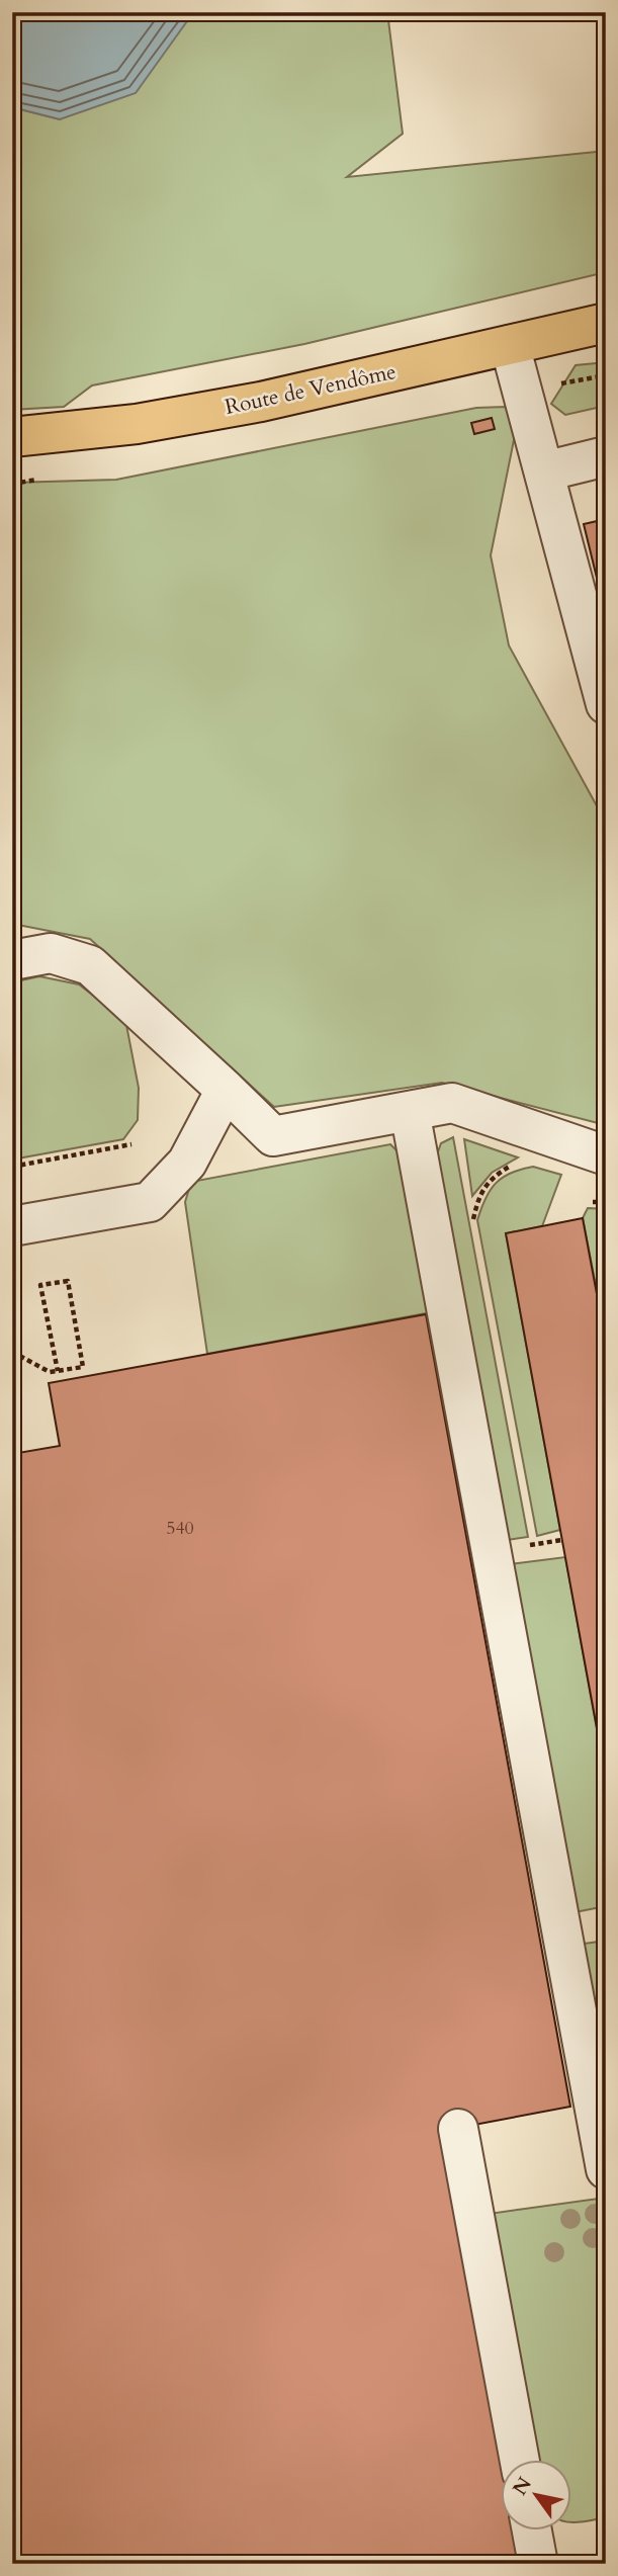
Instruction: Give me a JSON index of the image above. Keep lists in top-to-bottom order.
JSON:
{
  "streets": {
    "main road": ["Route de Vendôme"]
  },
  "house_numbers": ["540"],
  "north": "top left"
}
